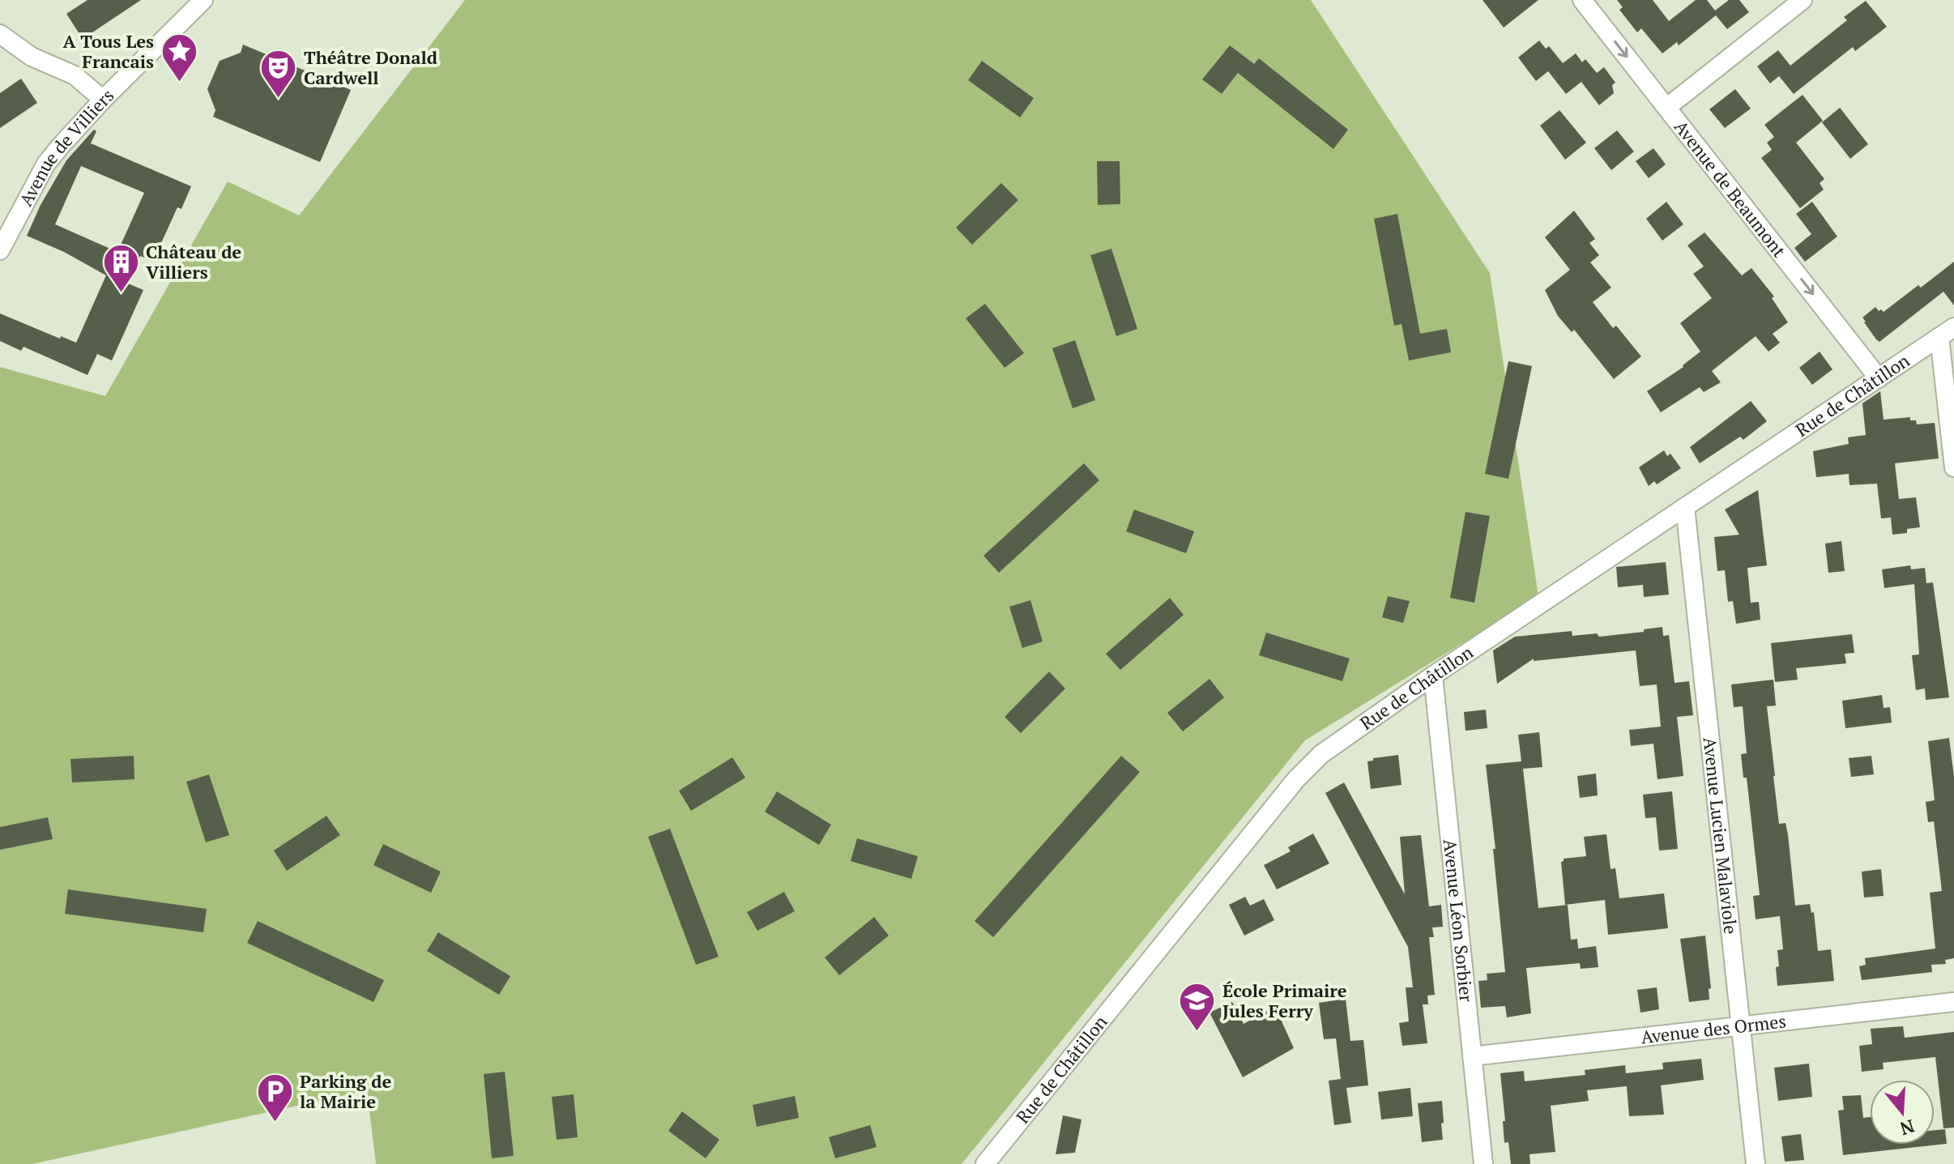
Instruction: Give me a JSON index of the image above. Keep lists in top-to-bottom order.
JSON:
{
  "streets": {
    "street": [
      "Avenue de Villiers",
      "Avenue de Beaumont",
      "Rue de Châtillon",
      "Avenue Lucien Malaviole",
      "Avenue Léon Sorbier",
      "Avenue des Ormes"
    ]
  },
  "crossings": [
    ["Avenue de Beaumont", "Rue de Châtillon"],
    ["Rue de Châtillon", "Avenue Lucien Malaviole"],
    ["Rue de Châtillon", "Avenue Léon Sorbier"],
    ["Avenue Lucien Malaviole", "Avenue des Ormes"],
    ["Avenue Léon Sorbier", "Avenue des Ormes"]
  ],
  "one_way": ["Avenue de Beaumont"],
  "places": {
    "place": ["A Tous Les Francais"],
    "theatre": ["Théâtre Donald Cardwell"],
    "building": ["Château de Villiers"],
    "school or university": ["École Primaire Jules Ferry"],
    "parking": ["Parking de la Mairie"]
  },
  "north": "bottom"
}
